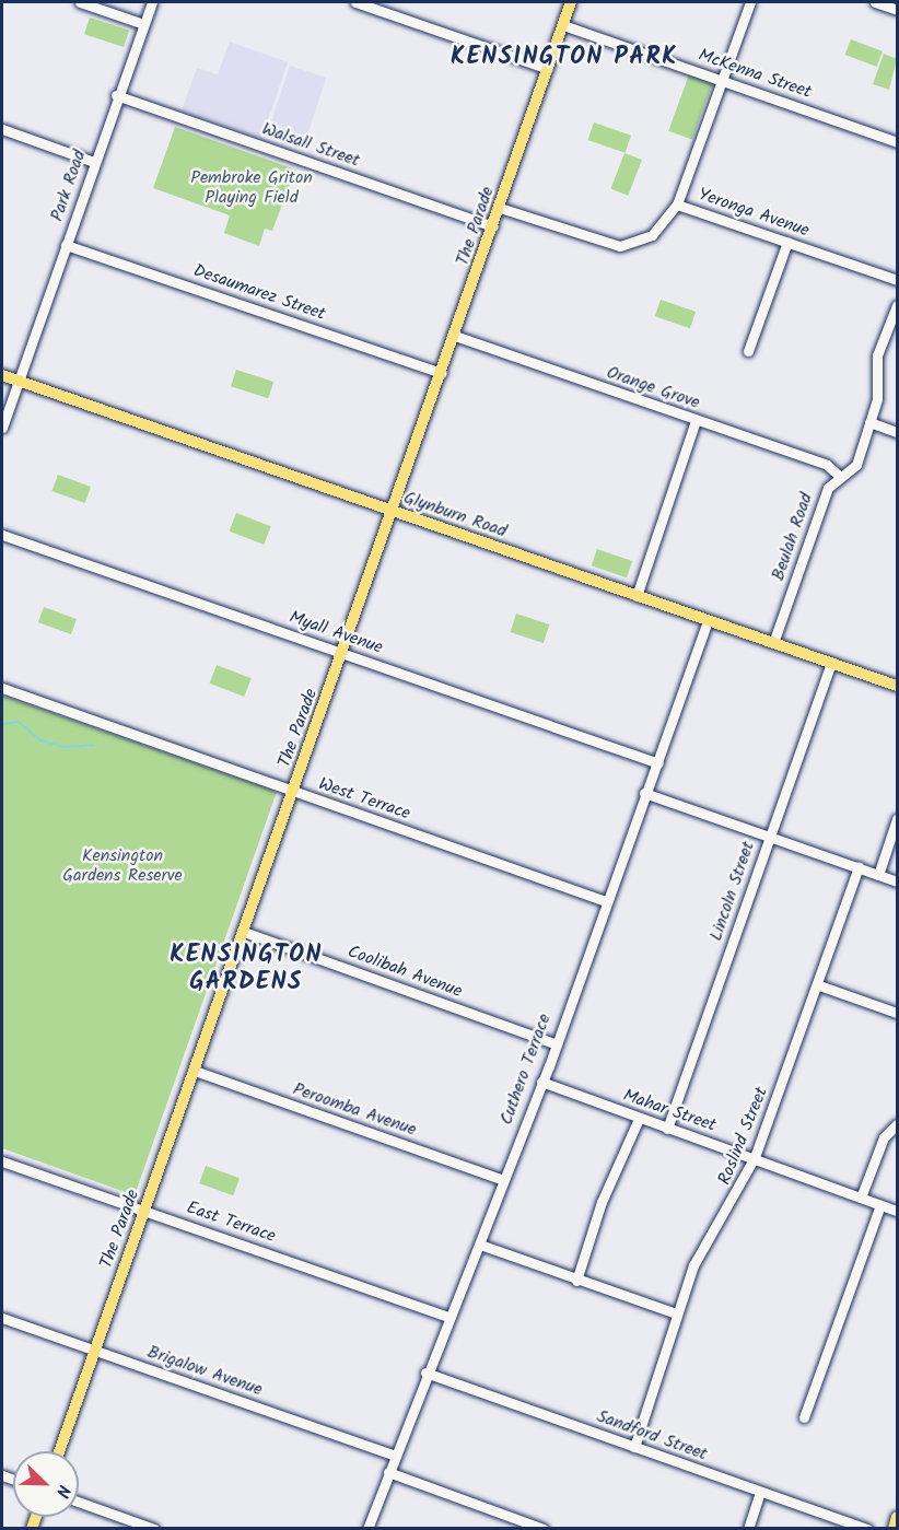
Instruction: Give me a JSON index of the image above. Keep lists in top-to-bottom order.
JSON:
{
  "streets": {
    "main road": ["The Parade", "Glynburn Road"],
    "street": [
      "McKenna Street",
      "Walsall Street",
      "Park Road",
      "Yeronga Avenue",
      "Desaumarez Street",
      "Orange Grove",
      "Beulah Road",
      "Myall Avenue",
      "West Terrace",
      "Lincoln Street",
      "Coolibah Avenue",
      "Cuthero Terrace",
      "Peroomba Avenue",
      "Mahar Street",
      "Roslind Street",
      "East Terrace",
      "Brigalow Avenue",
      "Sandford Street"
    ]
  },
  "crossings": [
    ["McKenna Street", "The Parade"],
    ["Walsall Street", "Park Road"],
    ["Walsall Street", "The Parade"],
    ["Park Road", "Desaumarez Street"],
    ["Park Road", "Glynburn Road"],
    ["Yeronga Avenue", "The Parade"],
    ["The Parade", "Desaumarez Street"],
    ["The Parade", "Orange Grove"],
    ["The Parade", "Glynburn Road"],
    ["The Parade", "Myall Avenue"],
    ["The Parade", "West Terrace"],
    ["The Parade", "Coolibah Avenue"],
    ["The Parade", "Peroomba Avenue"],
    ["The Parade", "East Terrace"],
    ["The Parade", "Brigalow Avenue"],
    ["Orange Grove", "Beulah Road"],
    ["Glynburn Road", "Beulah Road"],
    ["Glynburn Road", "Lincoln Street"],
    ["Glynburn Road", "Cuthero Terrace"],
    ["Myall Avenue", "Cuthero Terrace"],
    ["West Terrace", "Cuthero Terrace"],
    ["Lincoln Street", "Mahar Street"],
    ["Coolibah Avenue", "Cuthero Terrace"],
    ["Cuthero Terrace", "Peroomba Avenue"],
    ["Cuthero Terrace", "Mahar Street"],
    ["Cuthero Terrace", "East Terrace"],
    ["Cuthero Terrace", "Brigalow Avenue"],
    ["Cuthero Terrace", "Sandford Street"],
    ["Mahar Street", "Roslind Street"],
    ["Roslind Street", "Sandford Street"]
  ],
  "districts": ["KENSINGTON PARK", "KENSINGTON GARDENS"],
  "parks": ["Pembroke Griton Playing Field", "Kensington Gardens Reserve"],
  "north": "bottom right"
}
